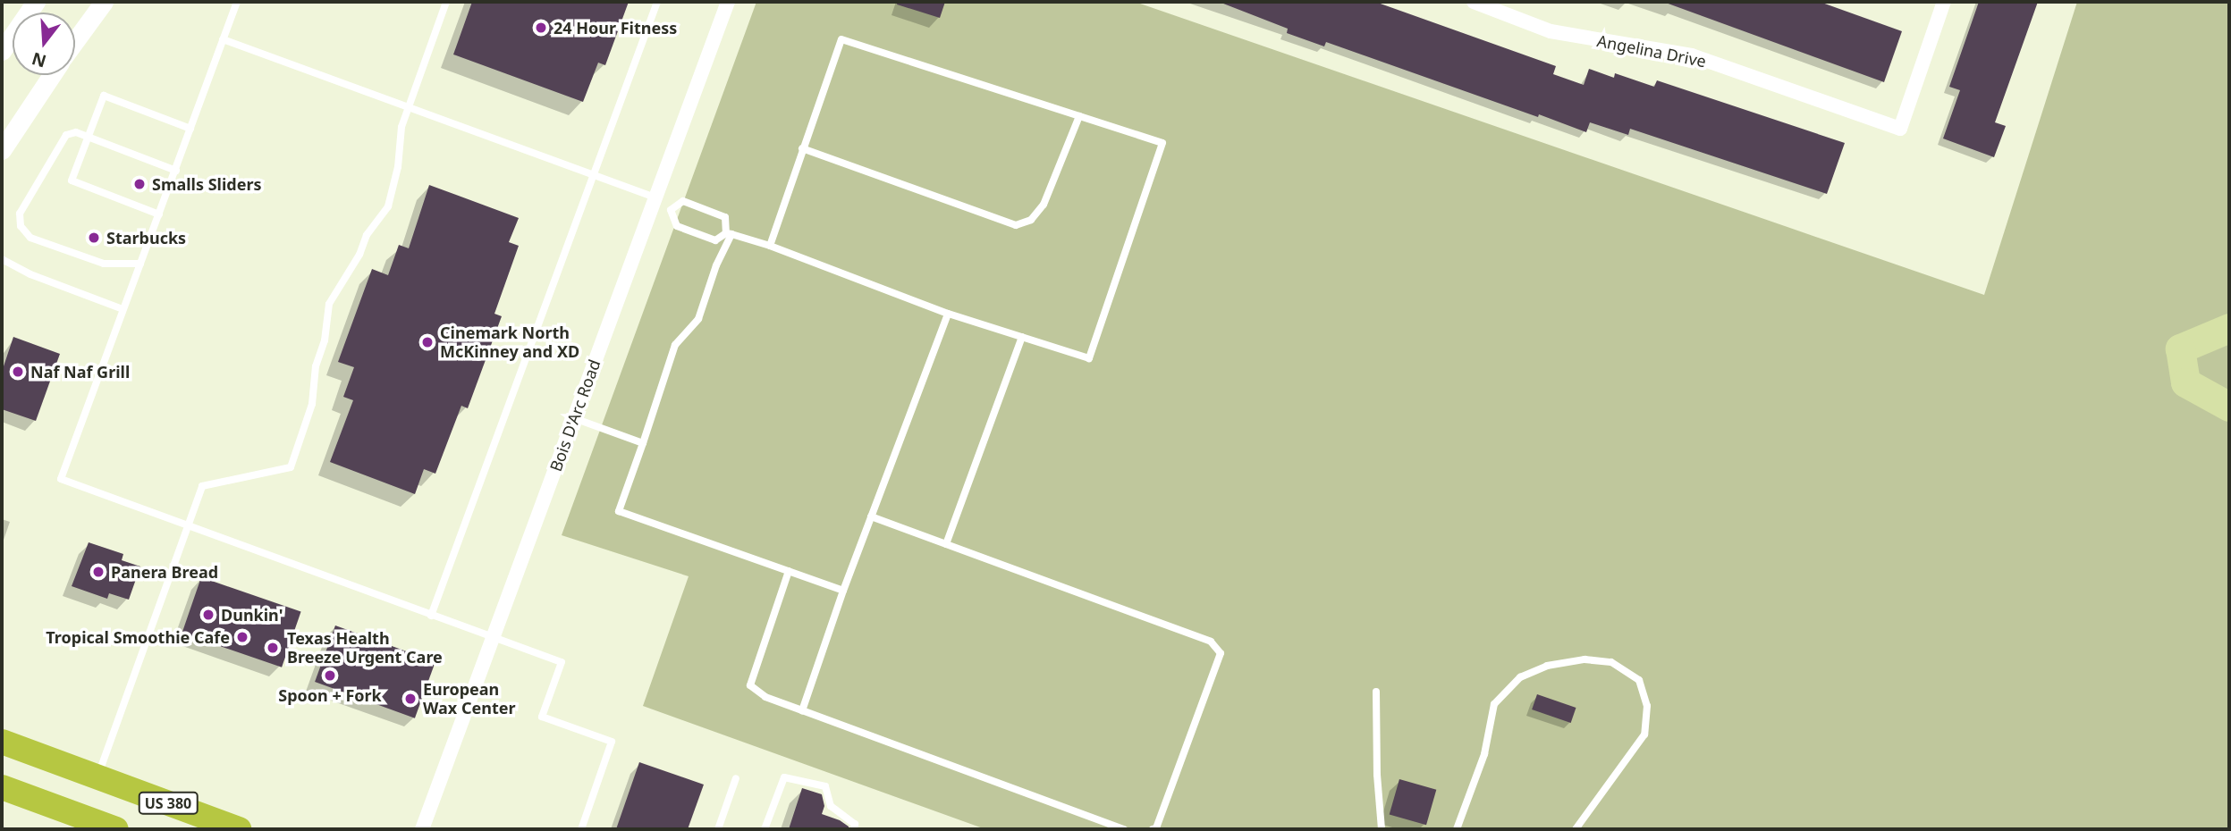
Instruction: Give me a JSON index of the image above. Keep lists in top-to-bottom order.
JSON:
{
  "streets": {
    "highway": ["US 380"],
    "street": ["Angelina Drive", "Bois D'Arc Road"]
  },
  "places": [
    "24 Hour Fitness",
    "Smalls Sliders",
    "Starbucks",
    "Cinemark North McKinney and XD",
    "Naf Naf Grill",
    "Panera Bread",
    "Dunkin'",
    "Tropical Smoothie Cafe",
    "Texas Health Breeze Urgent Care",
    "Spoon + Fork",
    "European Wax Center"
  ],
  "north": "bottom"
}
